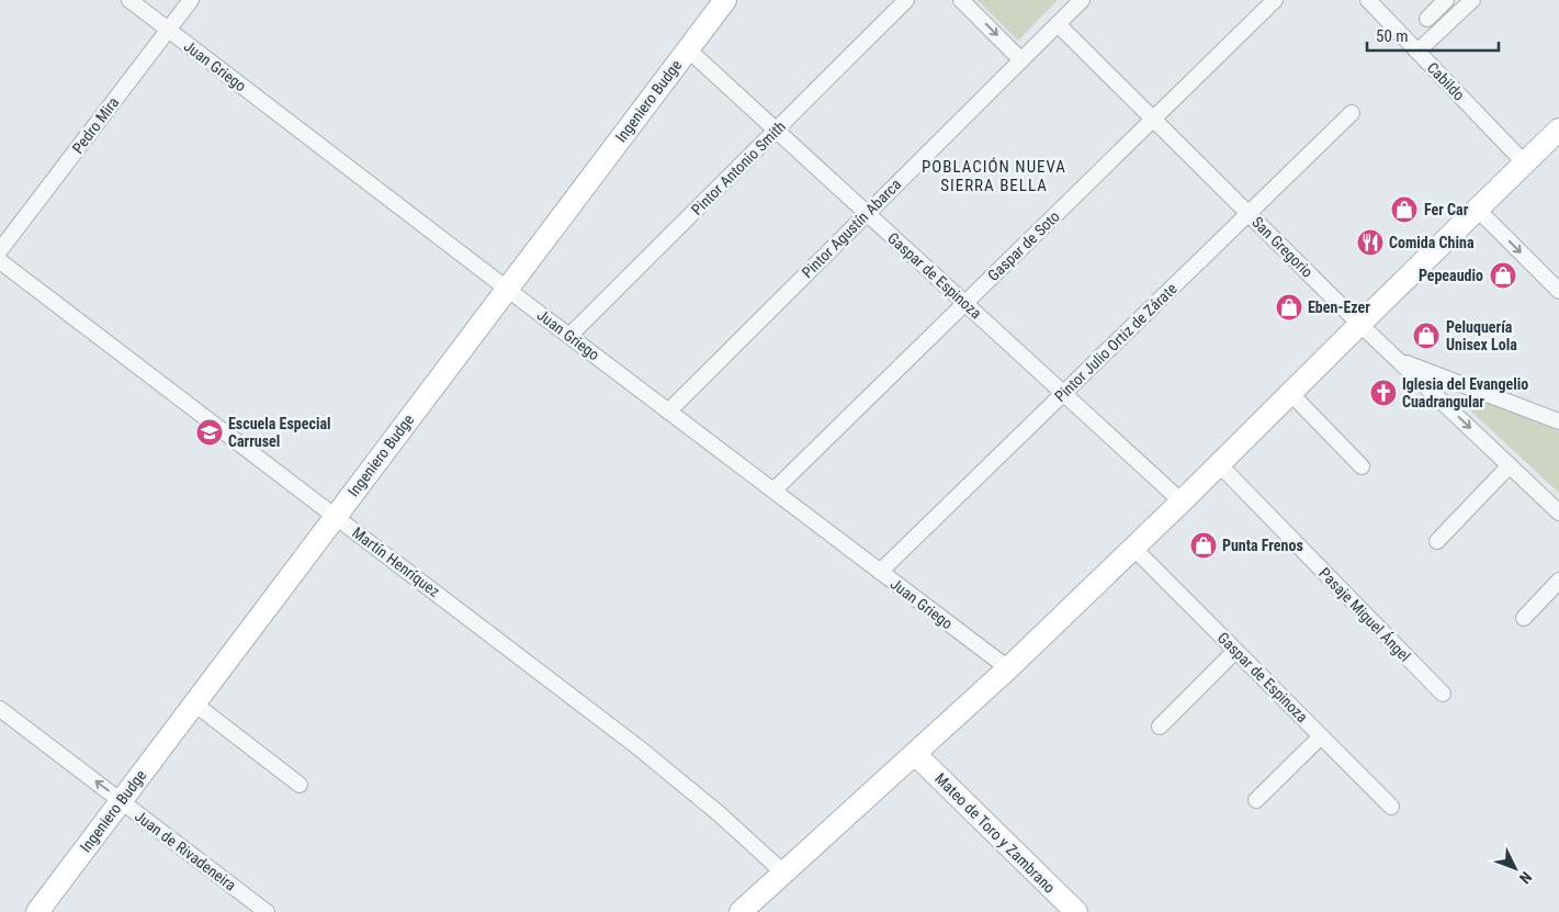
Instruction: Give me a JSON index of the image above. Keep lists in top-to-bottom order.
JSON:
{
  "streets": {
    "street": [
      "Juan Griego",
      "Cabildo",
      "Ingeniero Budge",
      "Pedro Mira",
      "Pintor Antonio Smith",
      "Pintor Agustín Abarca",
      "Gaspar de Soto",
      "San Gregorio",
      "Gaspar de Espinoza",
      "Pintor Julio Ortiz de Zárate",
      "Martín Henríquez",
      "Pasaje Miguel Ángel",
      "Mateo de Toro y Zambrano",
      "Juan de Rivadeneira"
    ]
  },
  "crossings": [
    ["Juan Griego", "Ingeniero Budge"],
    ["Juan Griego", "Pedro Mira"],
    ["Juan Griego", "Pintor Antonio Smith"],
    ["Juan Griego", "Pintor Agustín Abarca"],
    ["Juan Griego", "Gaspar de Soto"],
    ["Juan Griego", "Pintor Julio Ortiz de Zárate"],
    ["Ingeniero Budge", "Gaspar de Espinoza"],
    ["Ingeniero Budge", "Martín Henríquez"],
    ["Ingeniero Budge", "Juan de Rivadeneira"],
    ["Pintor Antonio Smith", "Gaspar de Espinoza"],
    ["Pintor Agustín Abarca", "San Gregorio"],
    ["Pintor Agustín Abarca", "Gaspar de Espinoza"],
    ["Gaspar de Soto", "San Gregorio"],
    ["Gaspar de Soto", "Gaspar de Espinoza"],
    ["San Gregorio", "Pintor Julio Ortiz de Zárate"],
    ["Gaspar de Espinoza", "Pintor Julio Ortiz de Zárate"]
  ],
  "one_way": ["Juan de Rivadeneira"],
  "districts": ["POBLACIÓN NUEVA SIERRA BELLA"],
  "places": {
    "shop": [
      "Fer Car",
      "Pepeaudio",
      "Eben-Ezer",
      "Peluquería Unisex Lola",
      "Punta Frenos"
    ],
    "restaurant": ["Comida China"],
    "church": ["Iglesia del Evangelio Cuadrangular"],
    "school or university": ["Escuela Especial Carrusel"]
  },
  "scale_bar": "50 m",
  "north": "bottom right"
}
